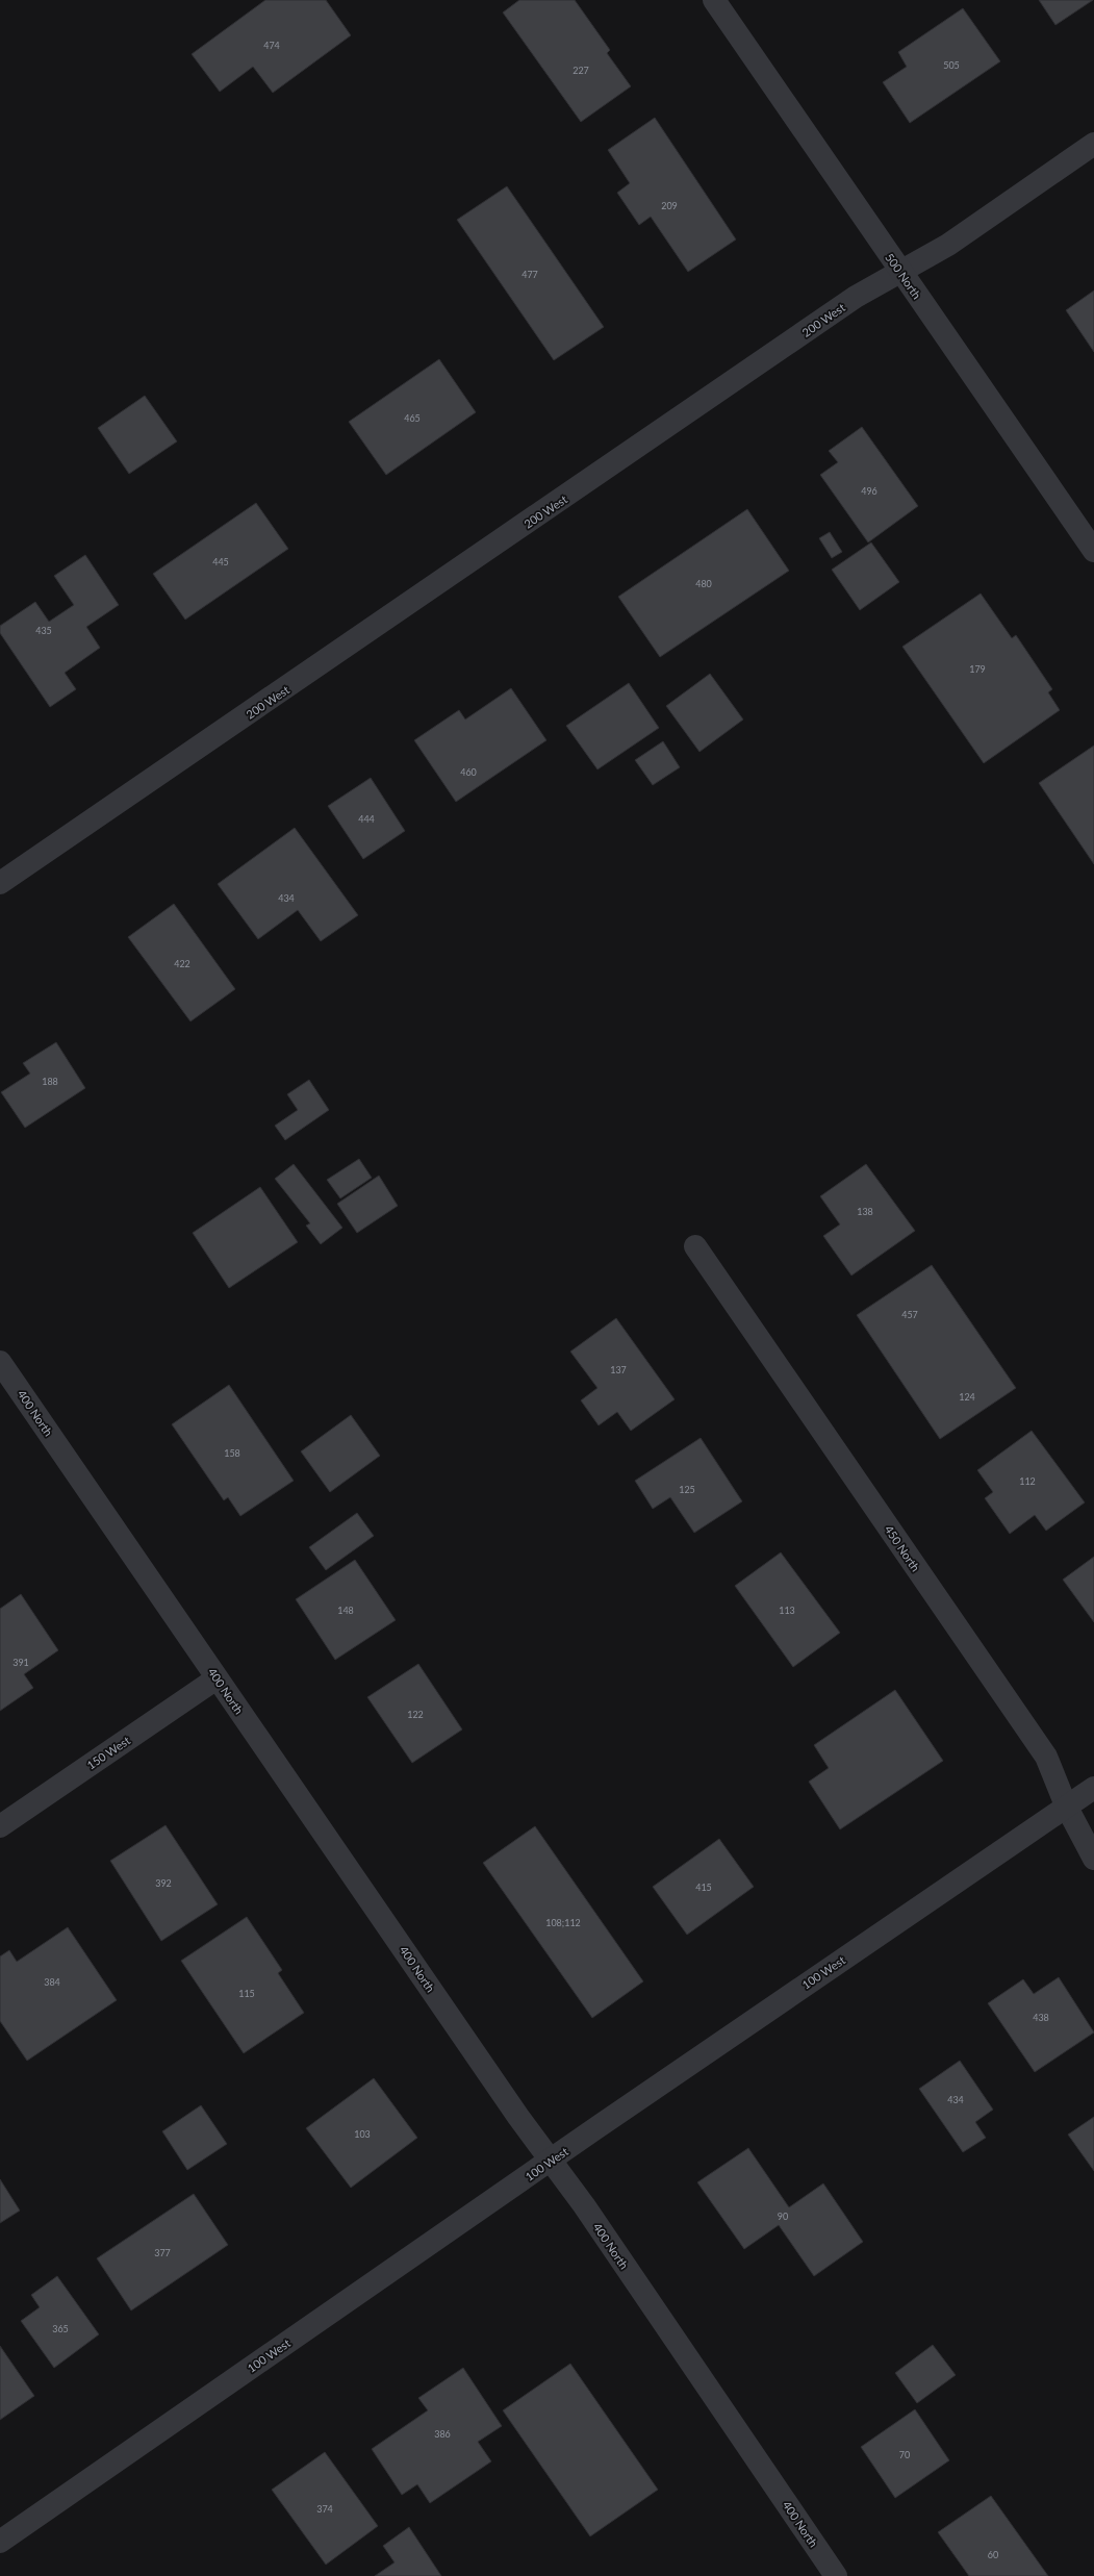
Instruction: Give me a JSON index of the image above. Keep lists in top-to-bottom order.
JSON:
{
  "streets": {
    "street": [
      "500 North",
      "200 West",
      "400 North",
      "450 North",
      "150 West",
      "100 West"
    ]
  },
  "crossings": [
    ["500 North", "200 West"],
    ["400 North", "150 West"],
    ["400 North", "100 West"],
    ["450 North", "100 West"]
  ],
  "house_numbers": [
    "474",
    "505",
    "227",
    "209",
    "477",
    "465",
    "496",
    "445",
    "480",
    "435",
    "179",
    "460",
    "444",
    "434",
    "422",
    "188",
    "138",
    "457",
    "137",
    "124",
    "158",
    "112",
    "125",
    "148",
    "113",
    "391",
    "122",
    "392",
    "415",
    "108;112",
    "384",
    "115",
    "438",
    "434",
    "103",
    "90",
    "377",
    "365",
    "386",
    "70",
    "374",
    "60"
  ]
}
